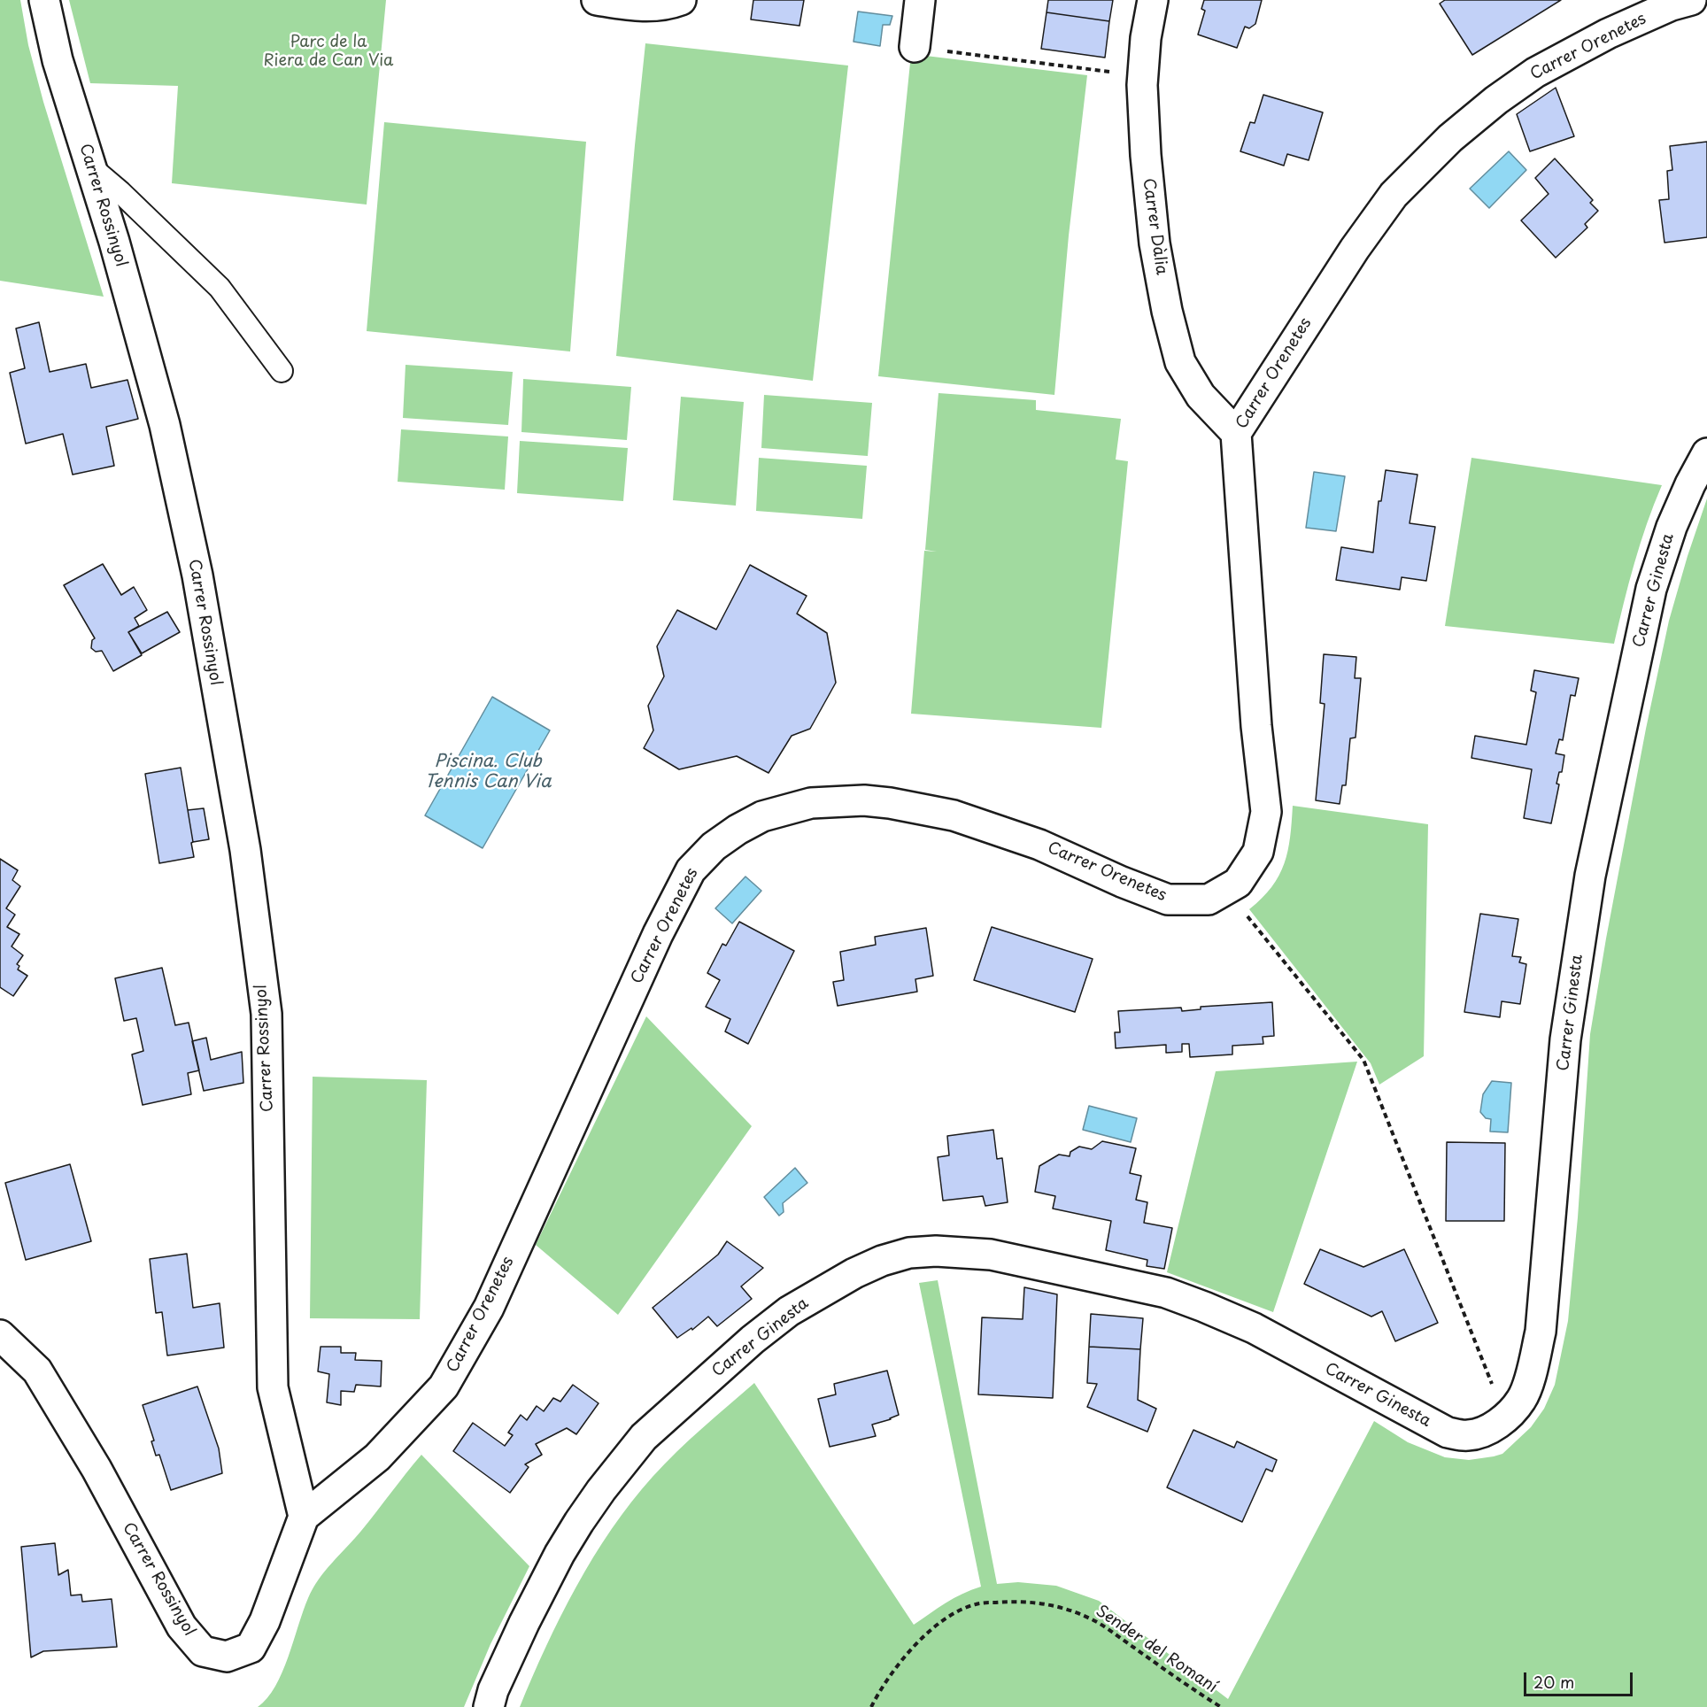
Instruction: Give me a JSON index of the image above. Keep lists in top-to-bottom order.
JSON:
{
  "streets": {
    "street": [
      "Carrer Orenetes",
      "Carrer Rossinyol",
      "Carrer Dàlia",
      "Carrer Ginesta"
    ],
    "path": ["Sender del Romaní"]
  },
  "crossings": [
    ["Carrer Orenetes", "Carrer Rossinyol"],
    ["Carrer Orenetes", "Carrer Dàlia"]
  ],
  "water": ["Piscina. Club Tennis Can Via"],
  "parks": ["Parc de la Riera de Can Via"],
  "scale_bar": "20 m"
}
